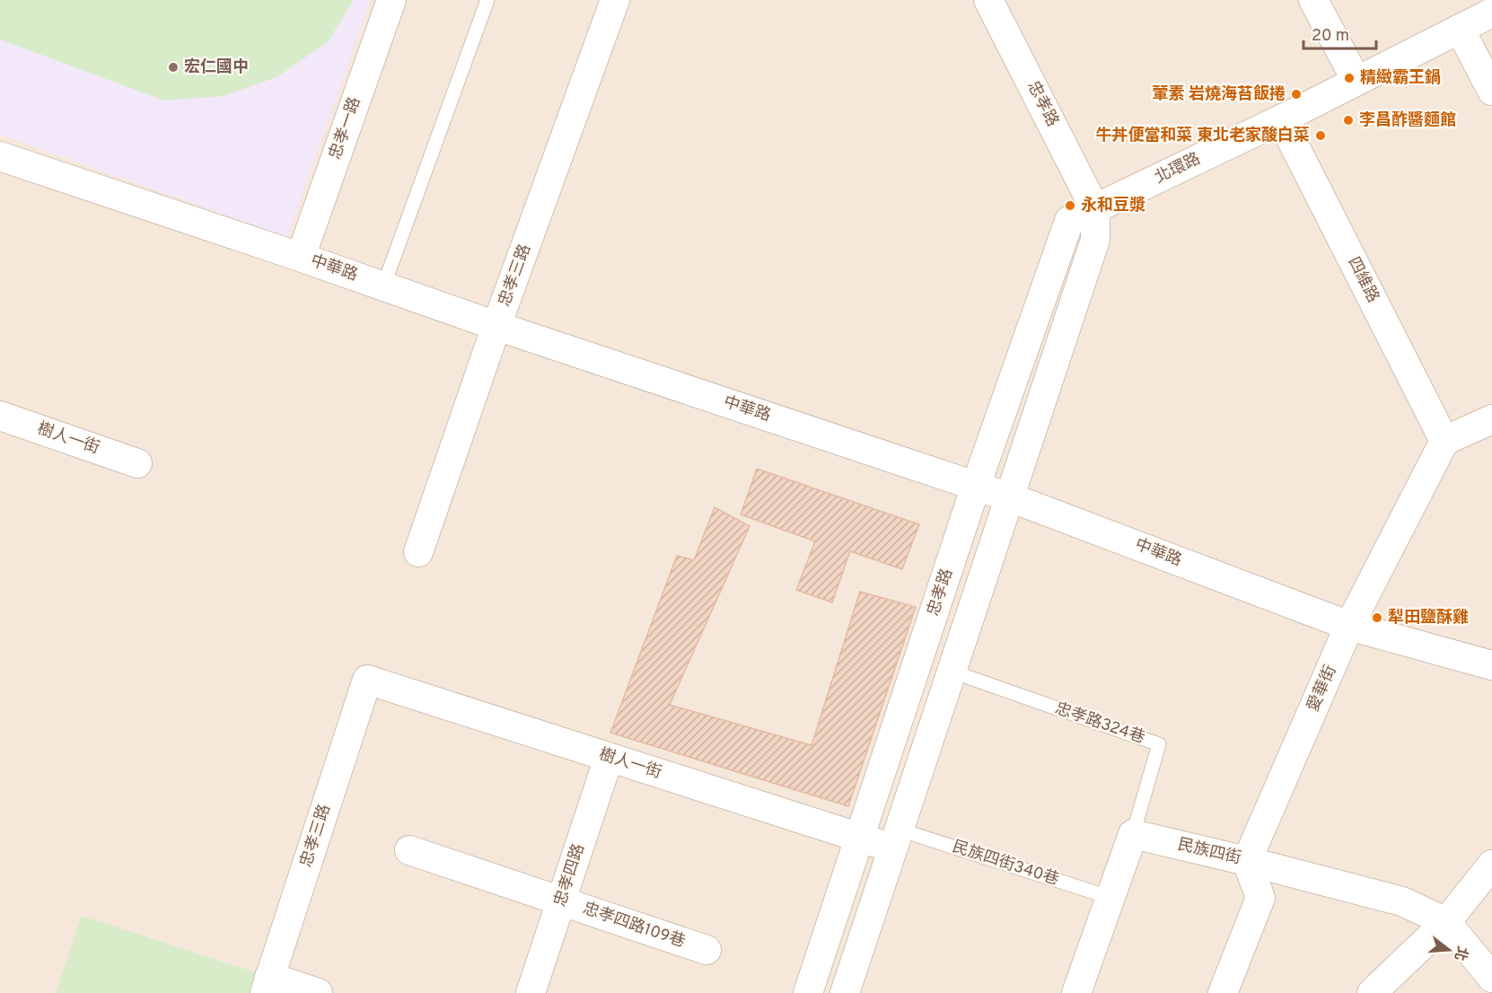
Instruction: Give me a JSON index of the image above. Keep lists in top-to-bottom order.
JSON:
{
  "streets": {
    "street": [
      "忠孝路",
      "忠孝一路",
      "北環路",
      "中華路",
      "忠孝三路",
      "四維路",
      "樹人一街",
      "愛華街",
      "民族四街",
      "忠孝四路",
      "忠孝四路109巷"
    ],
    "lane": ["忠孝路324巷", "民族四街340巷"]
  },
  "crossings": [
    ["忠孝路", "北環路"],
    ["忠孝路", "中華路"],
    ["忠孝路", "樹人一街"],
    ["忠孝路", "忠孝路324巷"],
    ["忠孝路", "民族四街340巷"],
    ["忠孝一路", "中華路"],
    ["北環路", "四維路"],
    ["中華路", "忠孝三路"],
    ["中華路", "愛華街"],
    ["忠孝三路", "樹人一街"],
    ["四維路", "愛華街"],
    ["樹人一街", "民族四街340巷"],
    ["樹人一街", "忠孝四路"],
    ["愛華街", "民族四街"],
    ["忠孝路324巷", "民族四街"],
    ["忠孝四路", "忠孝四路109巷"]
  ],
  "places": [
    "宏仁國中",
    "精緻霸王鍋",
    "葷素 岩燒海苔飯捲",
    "李昌酢醬麵館",
    "牛丼便當和菜 東北老家酸白菜",
    "永和豆漿",
    "犁田鹽酥雞"
  ],
  "scale_bar": "20 m",
  "north": "right"
}
